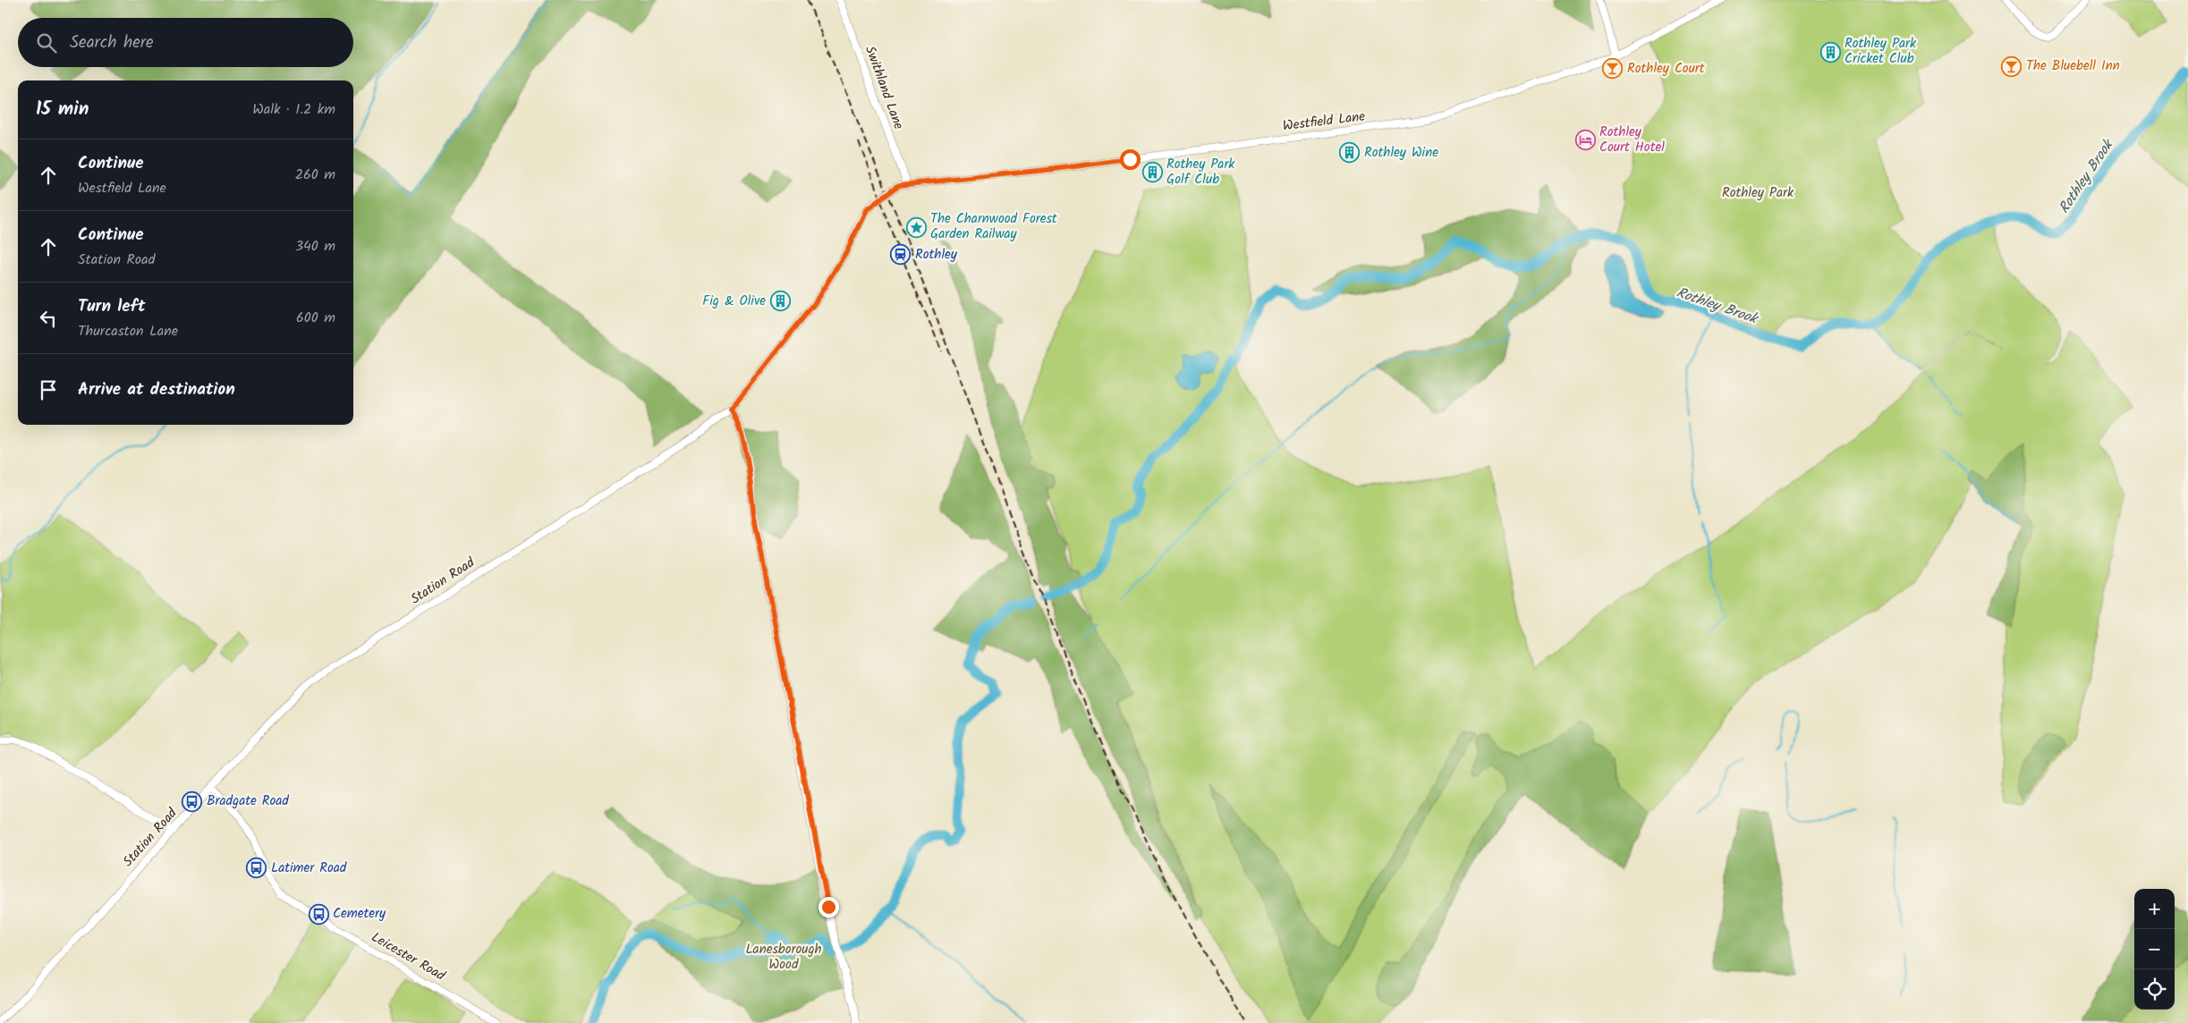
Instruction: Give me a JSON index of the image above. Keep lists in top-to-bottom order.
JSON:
{
  "streets": {
    "street": [
      "Swithland Lane",
      "Westfield Lane",
      "Station Road",
      "Leicester Road"
    ]
  },
  "crossings": [
    ["Swithland Lane", "Westfield Lane"],
    ["Swithland Lane", "Station Road"],
    ["Westfield Lane", "Station Road"],
    ["Station Road", "Leicester Road"]
  ],
  "water": ["Rothley Brook"],
  "parks": ["Rothley Park", "Lanesborough Wood"],
  "places": {
    "building": [
      "Rothley Park Cricket Club",
      "Rothley Wine",
      "Rothey Park Golf Club",
      "Fig & Olive"
    ],
    "bar": ["The Bluebell Inn", "Rothley Court"],
    "hotel": ["Rothley Court Hotel"],
    "place": ["The Charnwood Forest Garden Railway"],
    "station": ["Rothley"],
    "bus stop": ["Bradgate Road", "Latimer Road", "Cemetery"]
  },
  "page": {
    "search": "Search here",
    "heading": ["15 min", "Walk · 1.2 km"],
    "list": [
      ["Continue", "Westfield Lane", "260 m"],
      ["Continue", "Station Road", "340 m"],
      ["Turn left", "Thurcaston Lane", "600 m"],
      "Arrive at destination"
    ],
    "map_buttons": ["+", "−"]
  }
}
